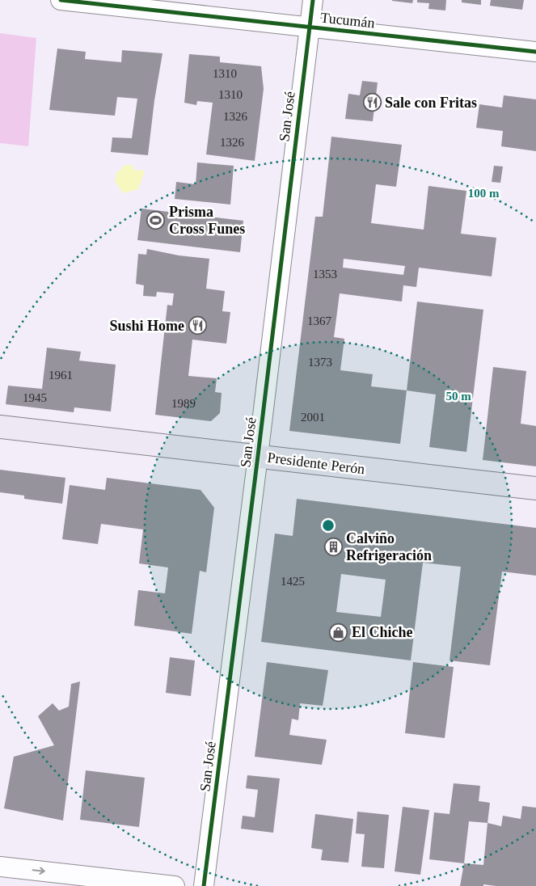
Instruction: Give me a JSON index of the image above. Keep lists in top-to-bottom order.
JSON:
{
  "streets": {
    "main road": ["Presidente Perón"],
    "street": ["Tucumán", "San José"]
  },
  "crossings": [
    ["Tucumán", "San José"],
    ["San José", "Presidente Perón"]
  ],
  "places": {
    "restaurant": ["Sale con Fritas", "Sushi Home"],
    "sports": ["Prisma Cross Funes"],
    "building": ["Calviño Refrigeración"],
    "shop": ["El Chiche"]
  },
  "house_numbers": [
    "1310",
    "1310",
    "1326",
    "1326",
    "1353",
    "1367",
    "1373",
    "1961",
    "1945",
    "1989",
    "2001",
    "1425"
  ],
  "rings": ["100 m", "50 m"]
}
